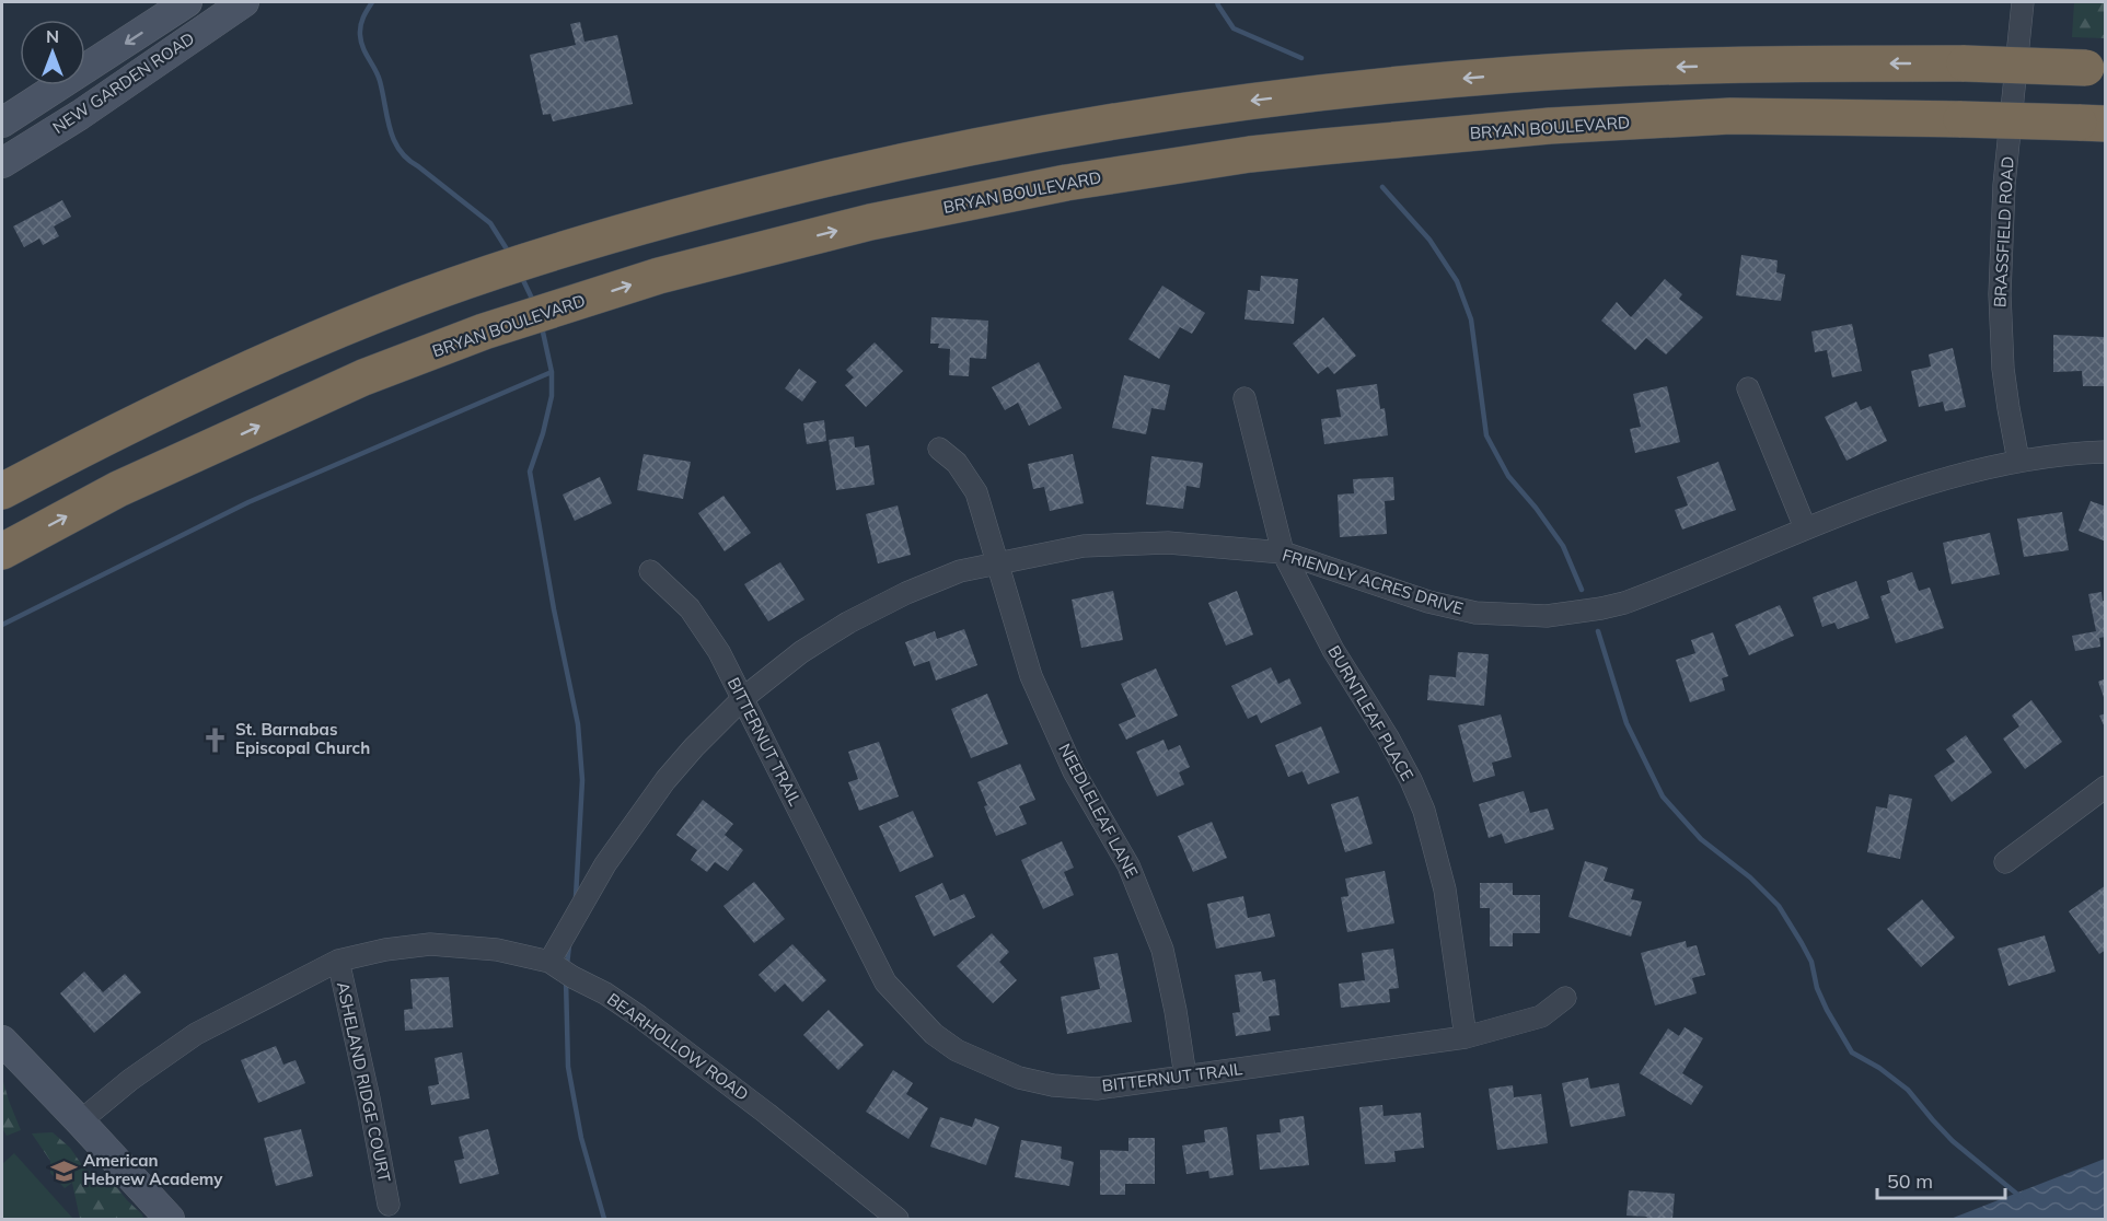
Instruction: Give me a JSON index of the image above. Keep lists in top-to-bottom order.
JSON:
{
  "streets": {
    "highway": ["BRYAN BOULEVARD"],
    "main road": ["NEW GARDEN ROAD"],
    "street": [
      "BRASSFIELD ROAD",
      "FRIENDLY ACRES DRIVE",
      "BURNTLEAF PLACE",
      "BITTERNUT TRAIL",
      "NEEDLELEAF LANE",
      "BEARHOLLOW ROAD",
      "ASHELAND RIDGE COURT"
    ]
  },
  "crossings": [
    ["BRASSFIELD ROAD", "FRIENDLY ACRES DRIVE"],
    ["FRIENDLY ACRES DRIVE", "BURNTLEAF PLACE"],
    ["FRIENDLY ACRES DRIVE", "BITTERNUT TRAIL"],
    ["FRIENDLY ACRES DRIVE", "NEEDLELEAF LANE"],
    ["FRIENDLY ACRES DRIVE", "BEARHOLLOW ROAD"],
    ["BURNTLEAF PLACE", "BITTERNUT TRAIL"],
    ["BITTERNUT TRAIL", "NEEDLELEAF LANE"],
    ["BEARHOLLOW ROAD", "ASHELAND RIDGE COURT"]
  ],
  "places": {
    "church": ["St. Barnabas Episcopal Church"],
    "school or university": ["American Hebrew Academy"]
  },
  "scale_bar": "50 m",
  "north": "top"
}
